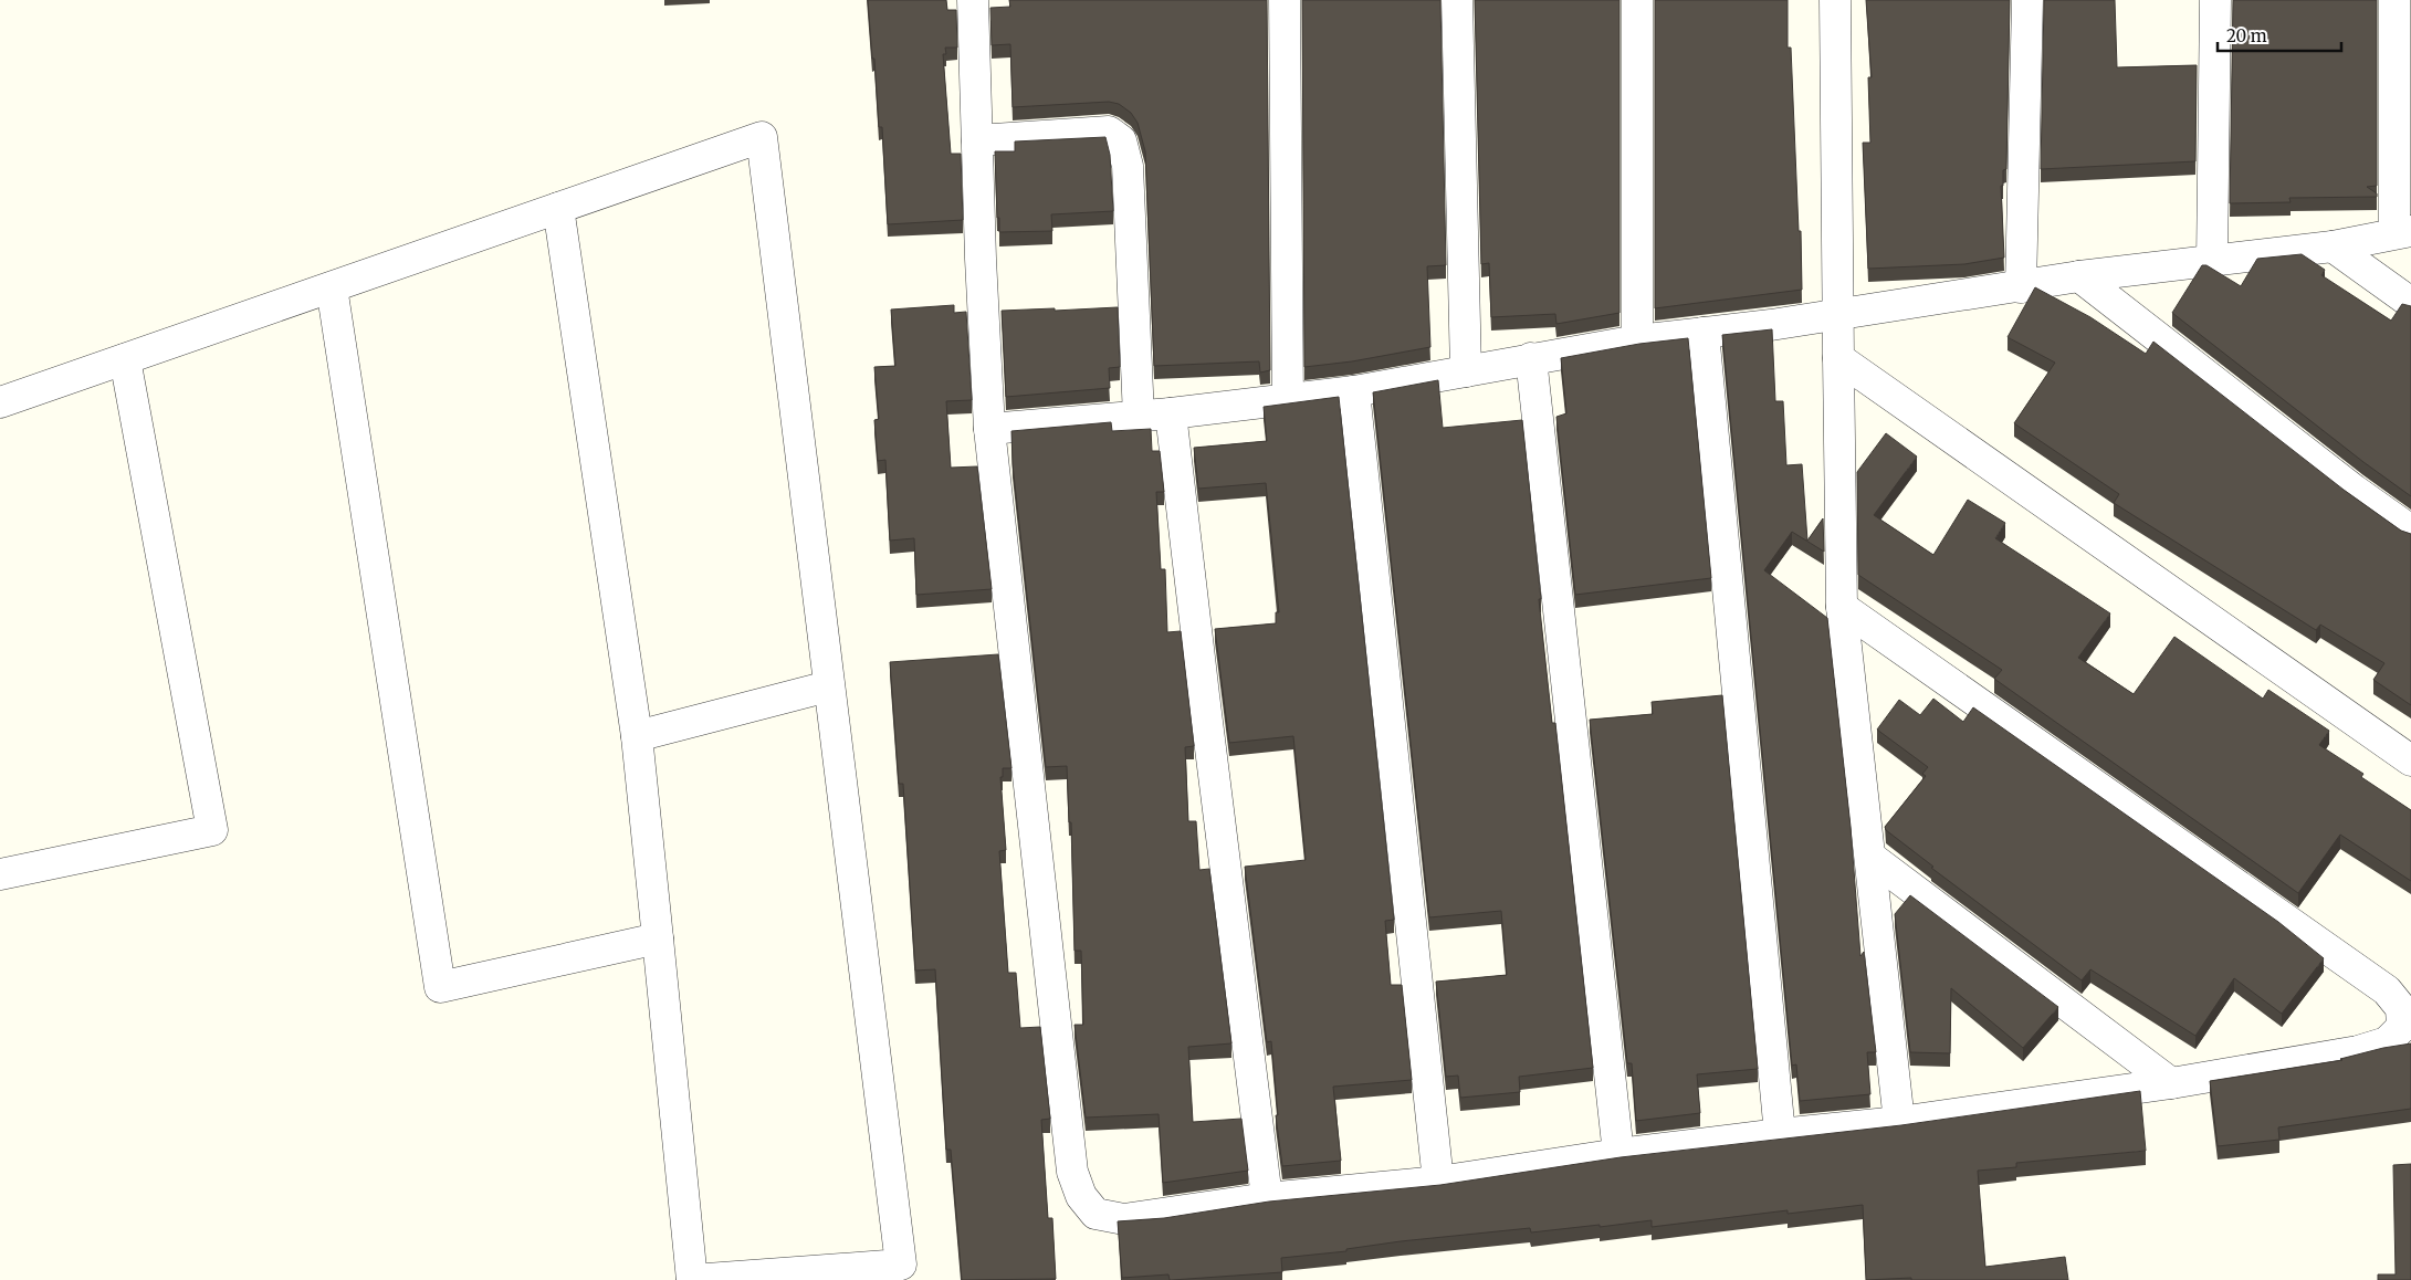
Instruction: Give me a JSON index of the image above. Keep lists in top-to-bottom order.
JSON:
{
  "scale_bar": "20 m"
}
